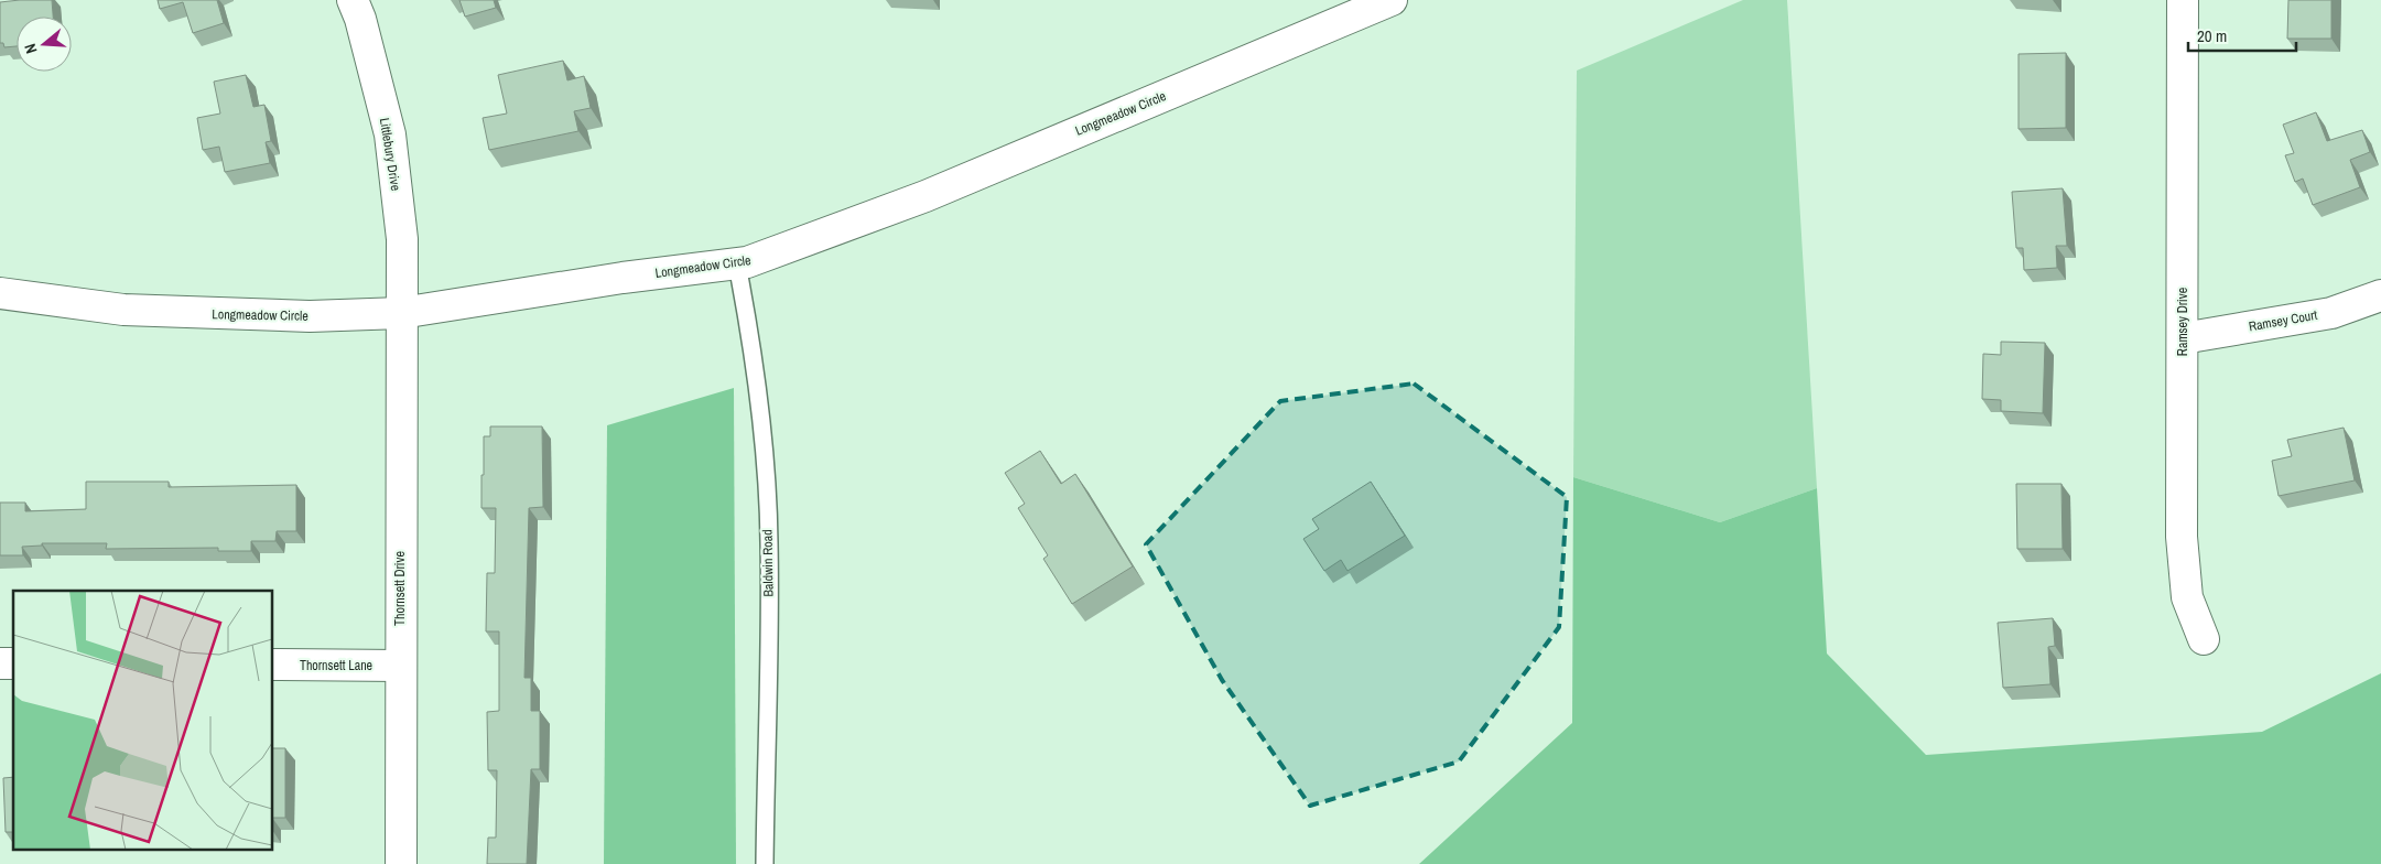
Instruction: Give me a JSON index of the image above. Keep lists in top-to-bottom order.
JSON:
{
  "streets": {
    "street": [
      "Longmeadow Circle",
      "Littlebury Drive",
      "Ramsey Court",
      "Ramsey Drive",
      "Thornsett Drive",
      "Thornsett Lane"
    ],
    "lane": ["Baldwin Road"]
  },
  "crossings": [
    ["Longmeadow Circle", "Littlebury Drive"],
    ["Longmeadow Circle", "Baldwin Road"],
    ["Longmeadow Circle", "Thornsett Drive"],
    ["Littlebury Drive", "Thornsett Drive"],
    ["Ramsey Court", "Ramsey Drive"],
    ["Thornsett Drive", "Thornsett Lane"]
  ],
  "scale_bar": "20 m",
  "north": "left"
}
